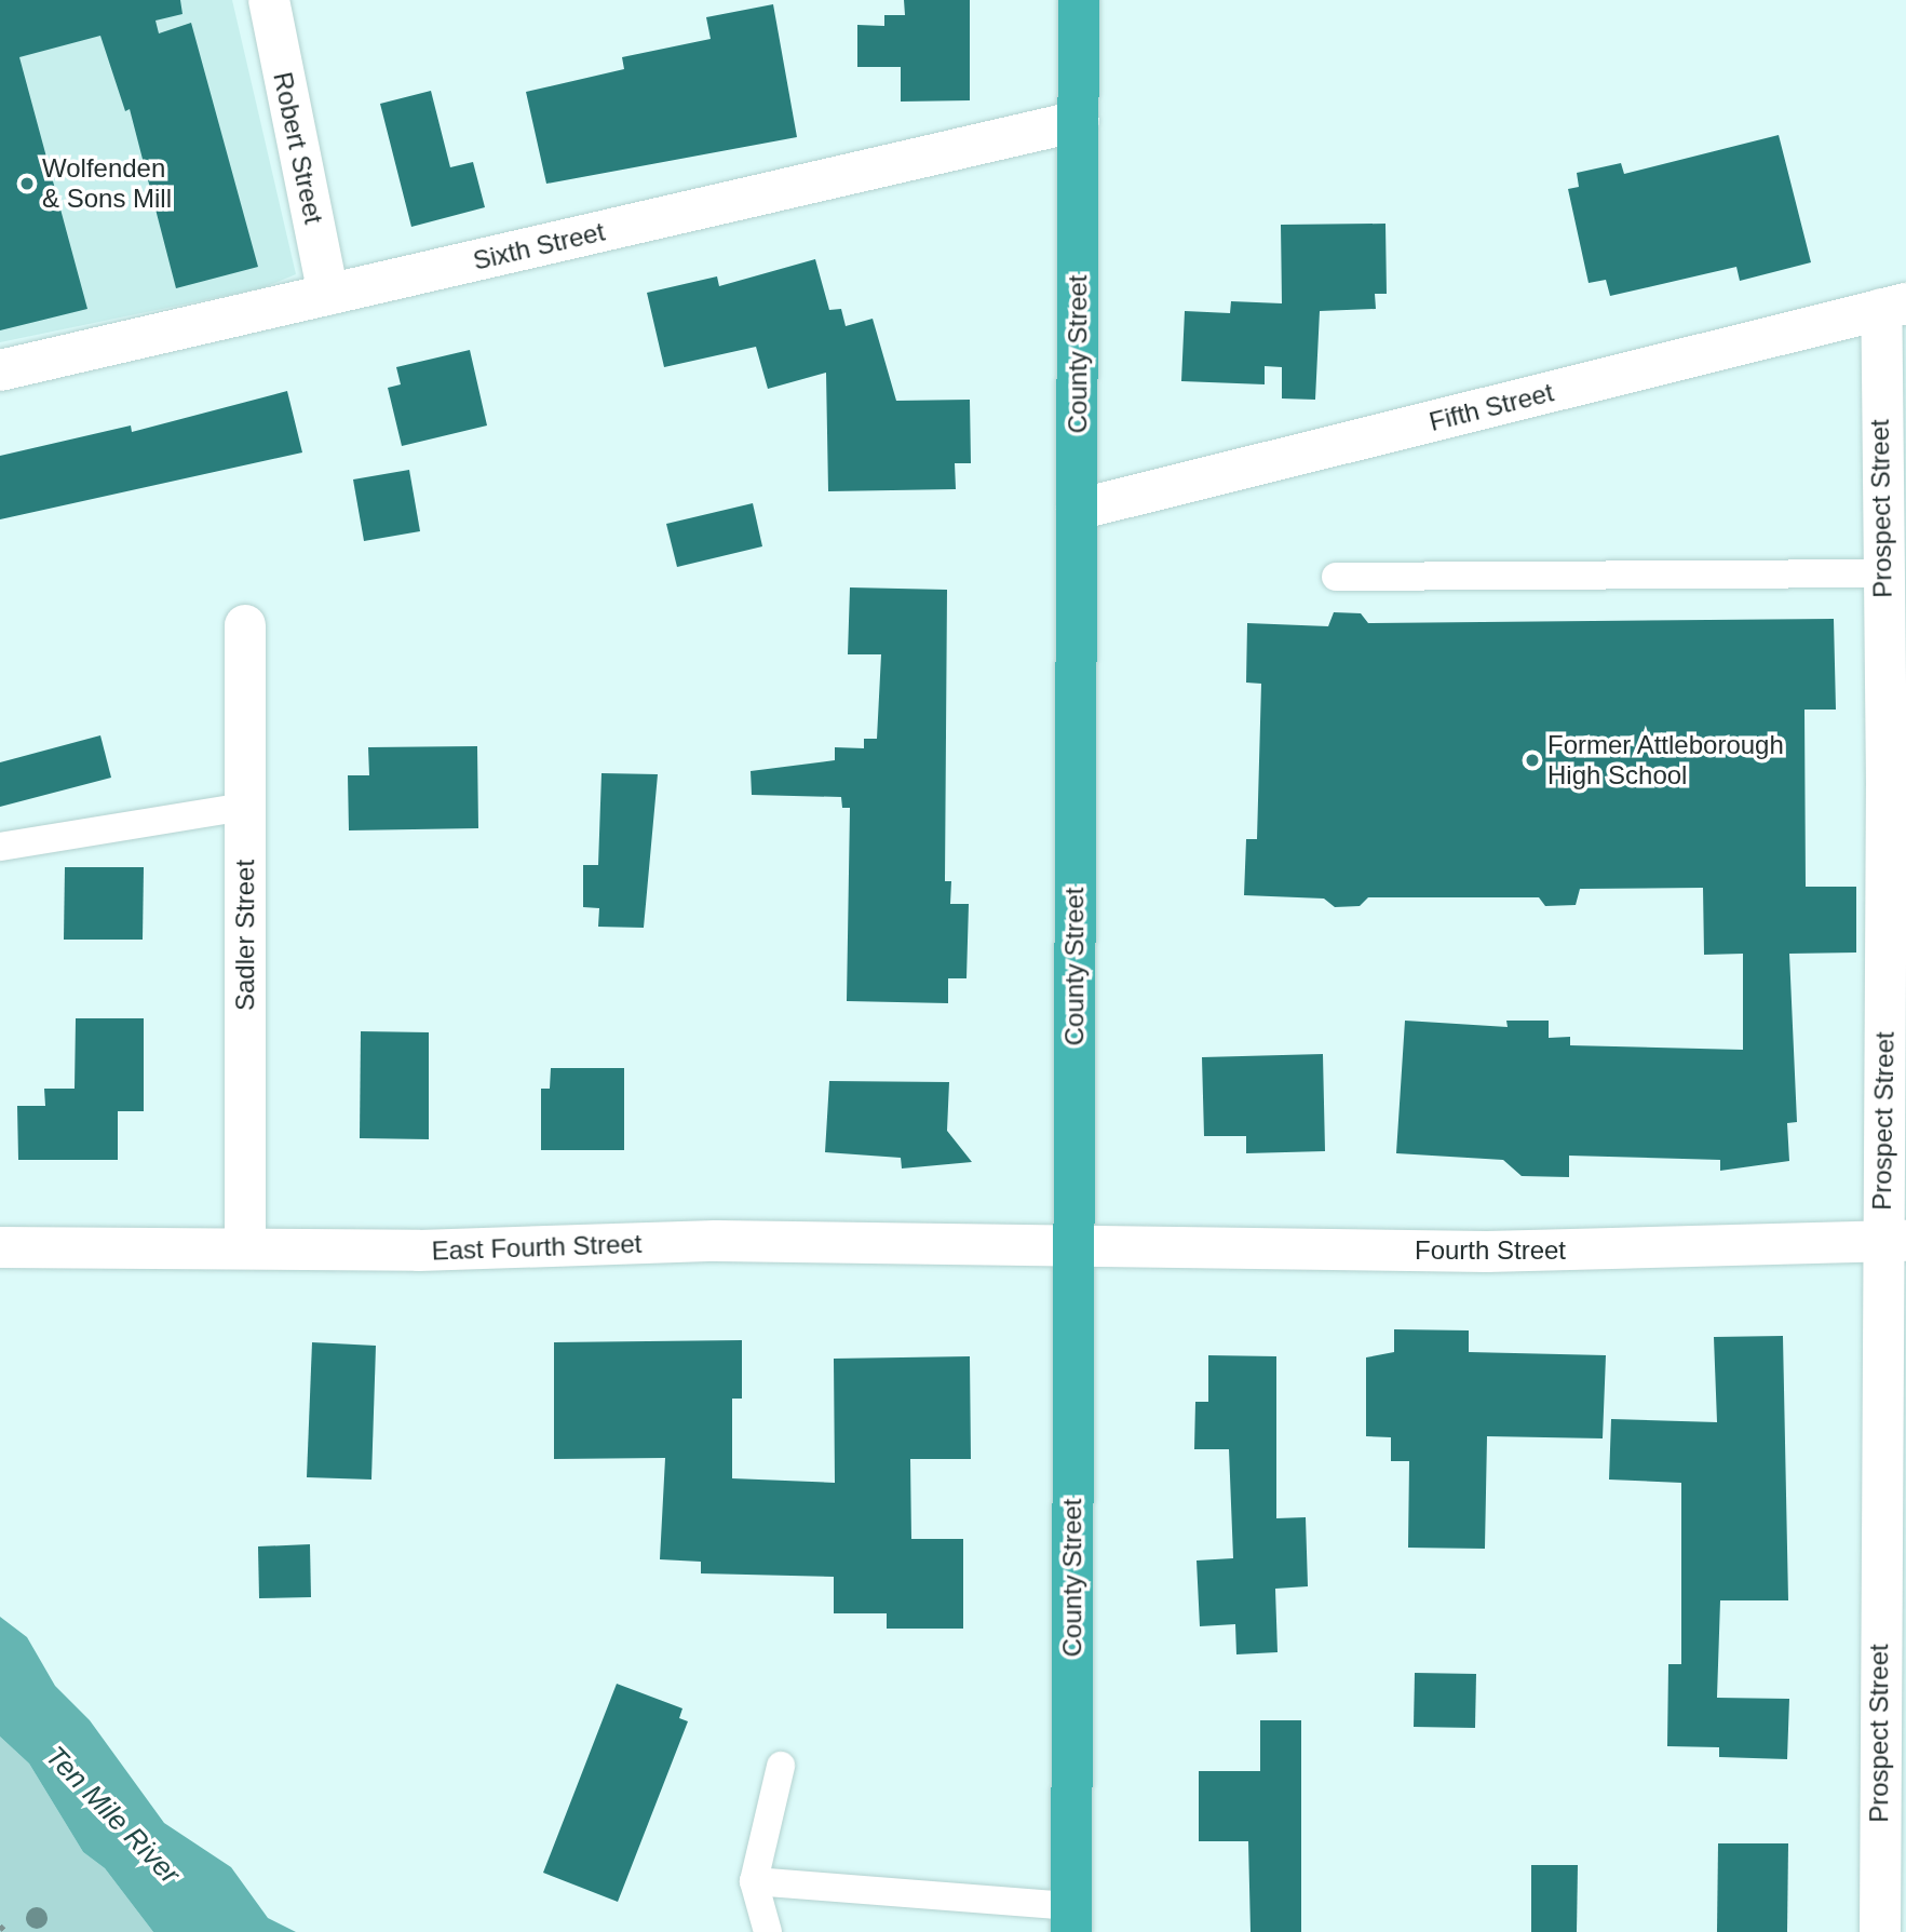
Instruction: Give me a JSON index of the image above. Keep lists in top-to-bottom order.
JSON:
{
  "streets": {
    "highway": ["County Street"],
    "street": [
      "Robert Street",
      "Sixth Street",
      "Fifth Street",
      "Prospect Street",
      "Sadler Street",
      "East Fourth Street",
      "Fourth Street"
    ]
  },
  "crossings": [
    ["Robert Street", "Sixth Street"],
    ["Sixth Street", "County Street"],
    ["County Street", "Fifth Street"],
    ["County Street", "East Fourth Street"],
    ["County Street", "Fourth Street"],
    ["Fifth Street", "Prospect Street"],
    ["Prospect Street", "Fourth Street"],
    ["Sadler Street", "East Fourth Street"],
    ["East Fourth Street", "Fourth Street"]
  ],
  "water": ["Ten Mile River"],
  "places": ["Wolfenden & Sons Mill", "Former Attleborough High School"]
}
